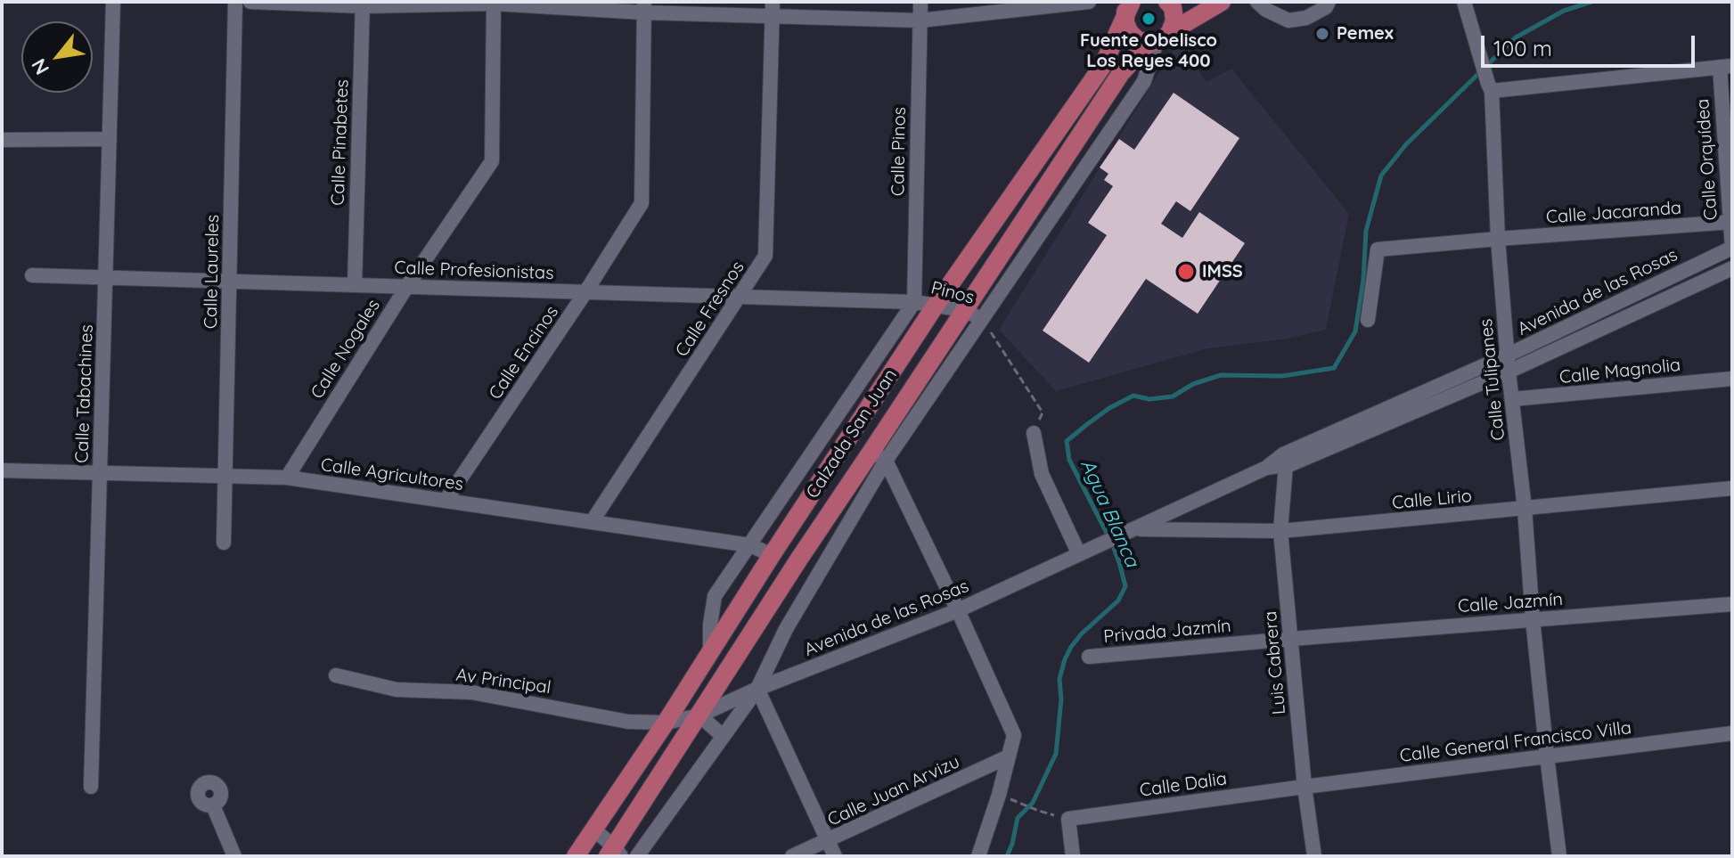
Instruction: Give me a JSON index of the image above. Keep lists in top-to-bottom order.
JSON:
{
  "streets": {
    "main road": ["Calzada San Juan"],
    "street": [
      "Calle Pinabetes",
      "Calle Pinos",
      "Calle Orquídea",
      "Calle Jacaranda",
      "Calle Profesionistas",
      "Calle Laureles",
      "Avenida de las Rosas",
      "Pinos",
      "Calle Fresnos",
      "Calle Nogales",
      "Calle Encinos",
      "Calle Magnolia",
      "Calle Tulipanes",
      "Calle Tabachines",
      "Calle Agricultores",
      "Calle Lirio",
      "Calle Jazmín",
      "Privada Jazmín",
      "Luis Cabrera",
      "Av Principal",
      "Calle General Francisco Villa",
      "Calle Dalia",
      "Calle Juan Arvizu"
    ]
  },
  "crossings": [
    ["Calle Pinabetes", "Calle Profesionistas"],
    ["Calle Pinos", "Calle Profesionistas"],
    ["Calle Pinos", "Pinos"],
    ["Calle Orquídea", "Calle Jacaranda"],
    ["Calle Orquídea", "Avenida de las Rosas"],
    ["Calle Jacaranda", "Calle Tulipanes"],
    ["Calle Profesionistas", "Calle Laureles"],
    ["Calle Profesionistas", "Pinos"],
    ["Calle Profesionistas", "Calle Fresnos"],
    ["Calle Profesionistas", "Calle Nogales"],
    ["Calle Profesionistas", "Calle Encinos"],
    ["Calle Profesionistas", "Calle Tabachines"],
    ["Calle Laureles", "Calle Agricultores"],
    ["Avenida de las Rosas", "Calle Tulipanes"],
    ["Avenida de las Rosas", "Calzada San Juan"],
    ["Avenida de las Rosas", "Calle Lirio"],
    ["Avenida de las Rosas", "Luis Cabrera"],
    ["Avenida de las Rosas", "Av Principal"],
    ["Pinos", "Calzada San Juan"],
    ["Calle Fresnos", "Calle Agricultores"],
    ["Calle Nogales", "Calle Agricultores"],
    ["Calle Encinos", "Calle Agricultores"],
    ["Calle Magnolia", "Calle Tulipanes"],
    ["Calle Tulipanes", "Calle Lirio"],
    ["Calle Tulipanes", "Calle Jazmín"],
    ["Calle Tulipanes", "Calle General Francisco Villa"],
    ["Calle Tabachines", "Calle Agricultores"],
    ["Calzada San Juan", "Calle Agricultores"],
    ["Calzada San Juan", "Av Principal"],
    ["Calle Lirio", "Luis Cabrera"],
    ["Calle Jazmín", "Privada Jazmín"],
    ["Calle Jazmín", "Luis Cabrera"],
    ["Privada Jazmín", "Luis Cabrera"],
    ["Luis Cabrera", "Calle General Francisco Villa"],
    ["Luis Cabrera", "Calle Dalia"],
    ["Calle General Francisco Villa", "Calle Dalia"]
  ],
  "water": ["Agua Blanca"],
  "places": ["Fuente Obelisco Los Reyes 400", "Pemex", "IMSS"],
  "scale_bar": "100 m",
  "north": "bottom left"
}
